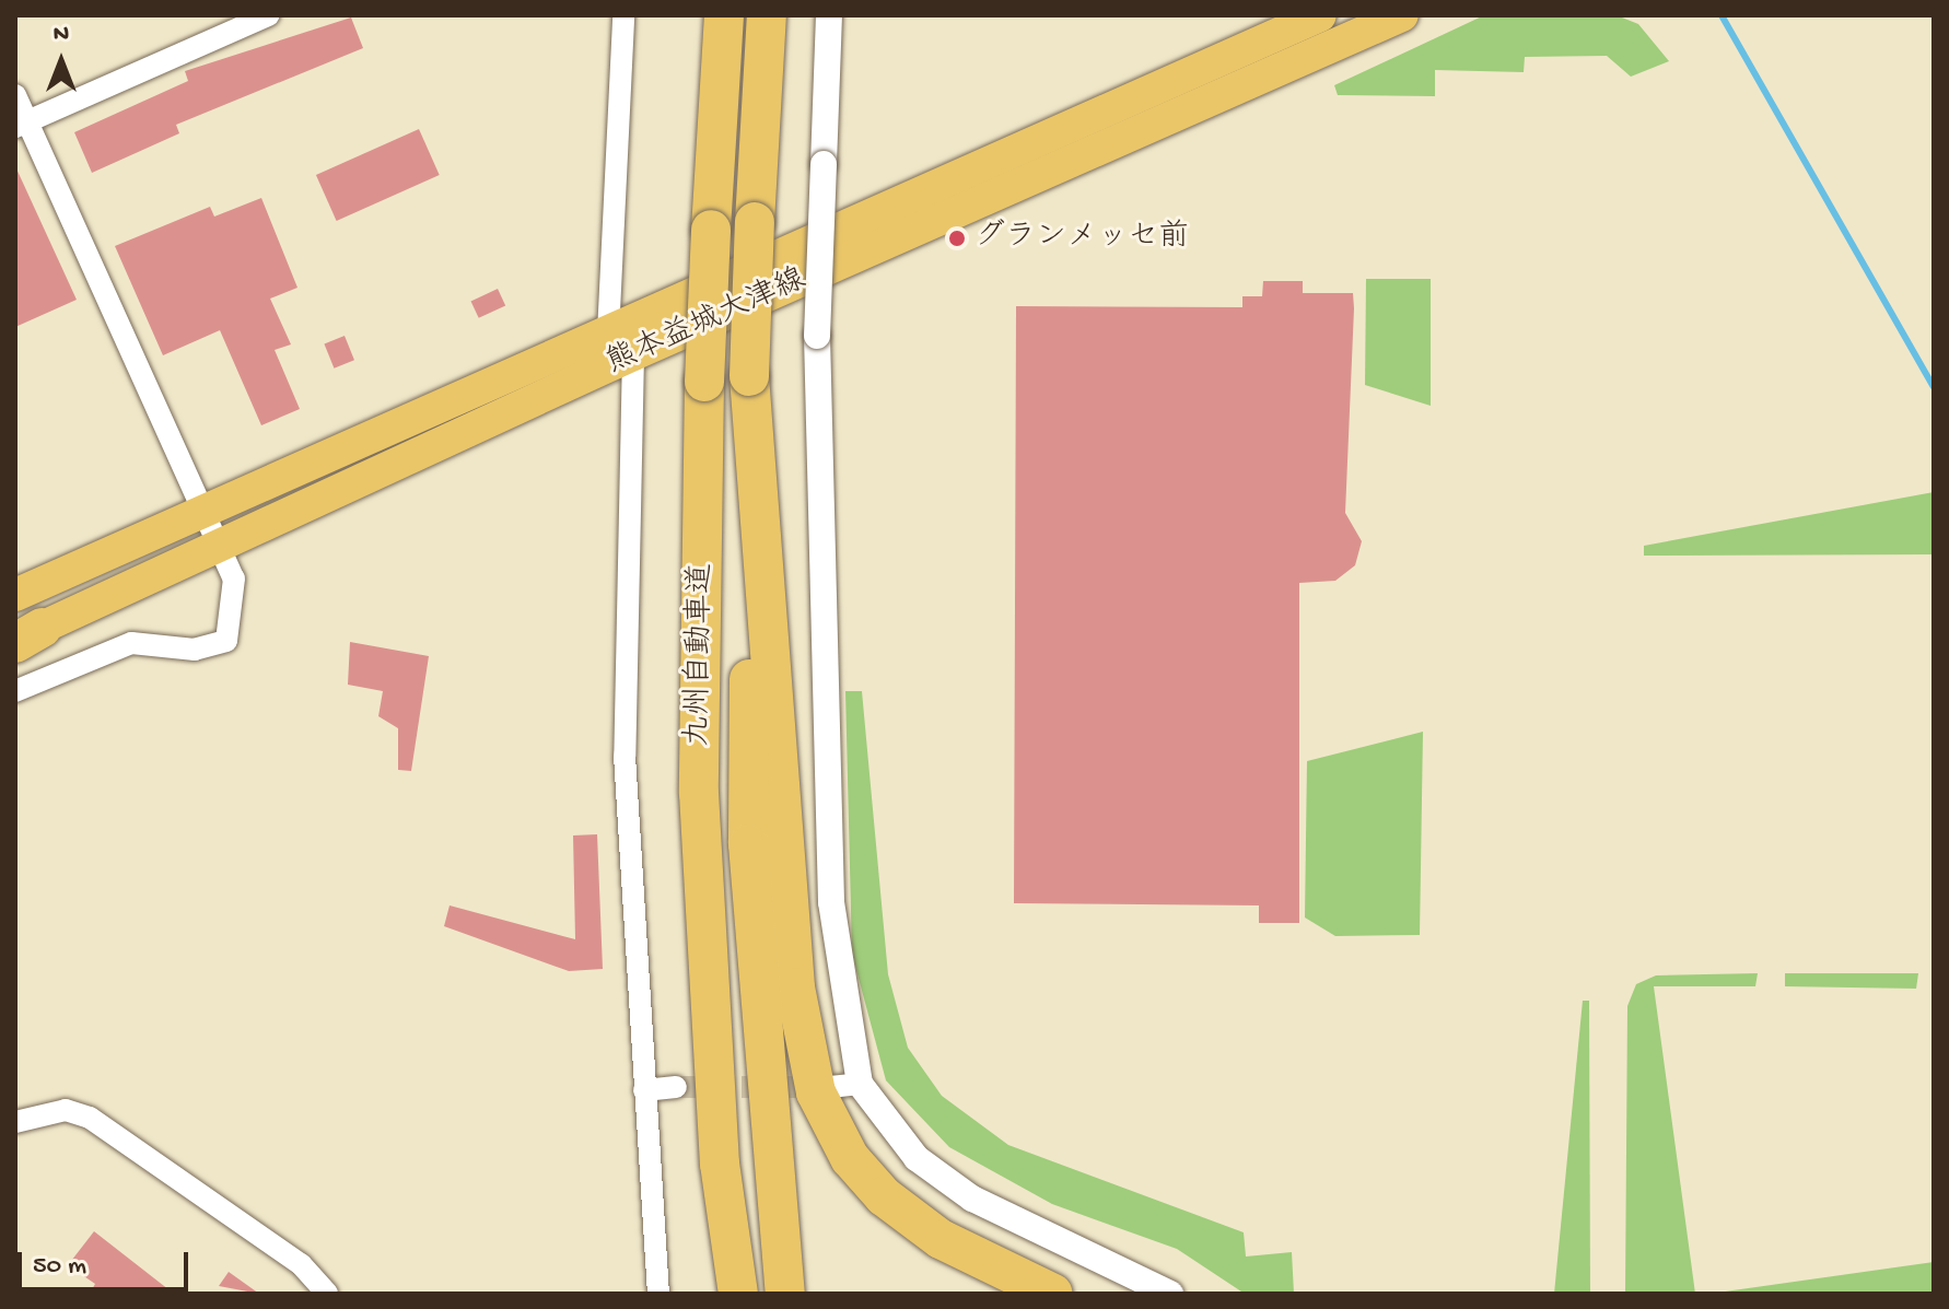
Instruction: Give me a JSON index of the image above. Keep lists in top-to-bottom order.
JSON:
{
  "streets": {
    "highway": ["九州自動車道"],
    "main road": ["熊本益城大津線"]
  },
  "places": ["グランメッセ前"],
  "scale_bar": "50 m",
  "north": "top"
}
